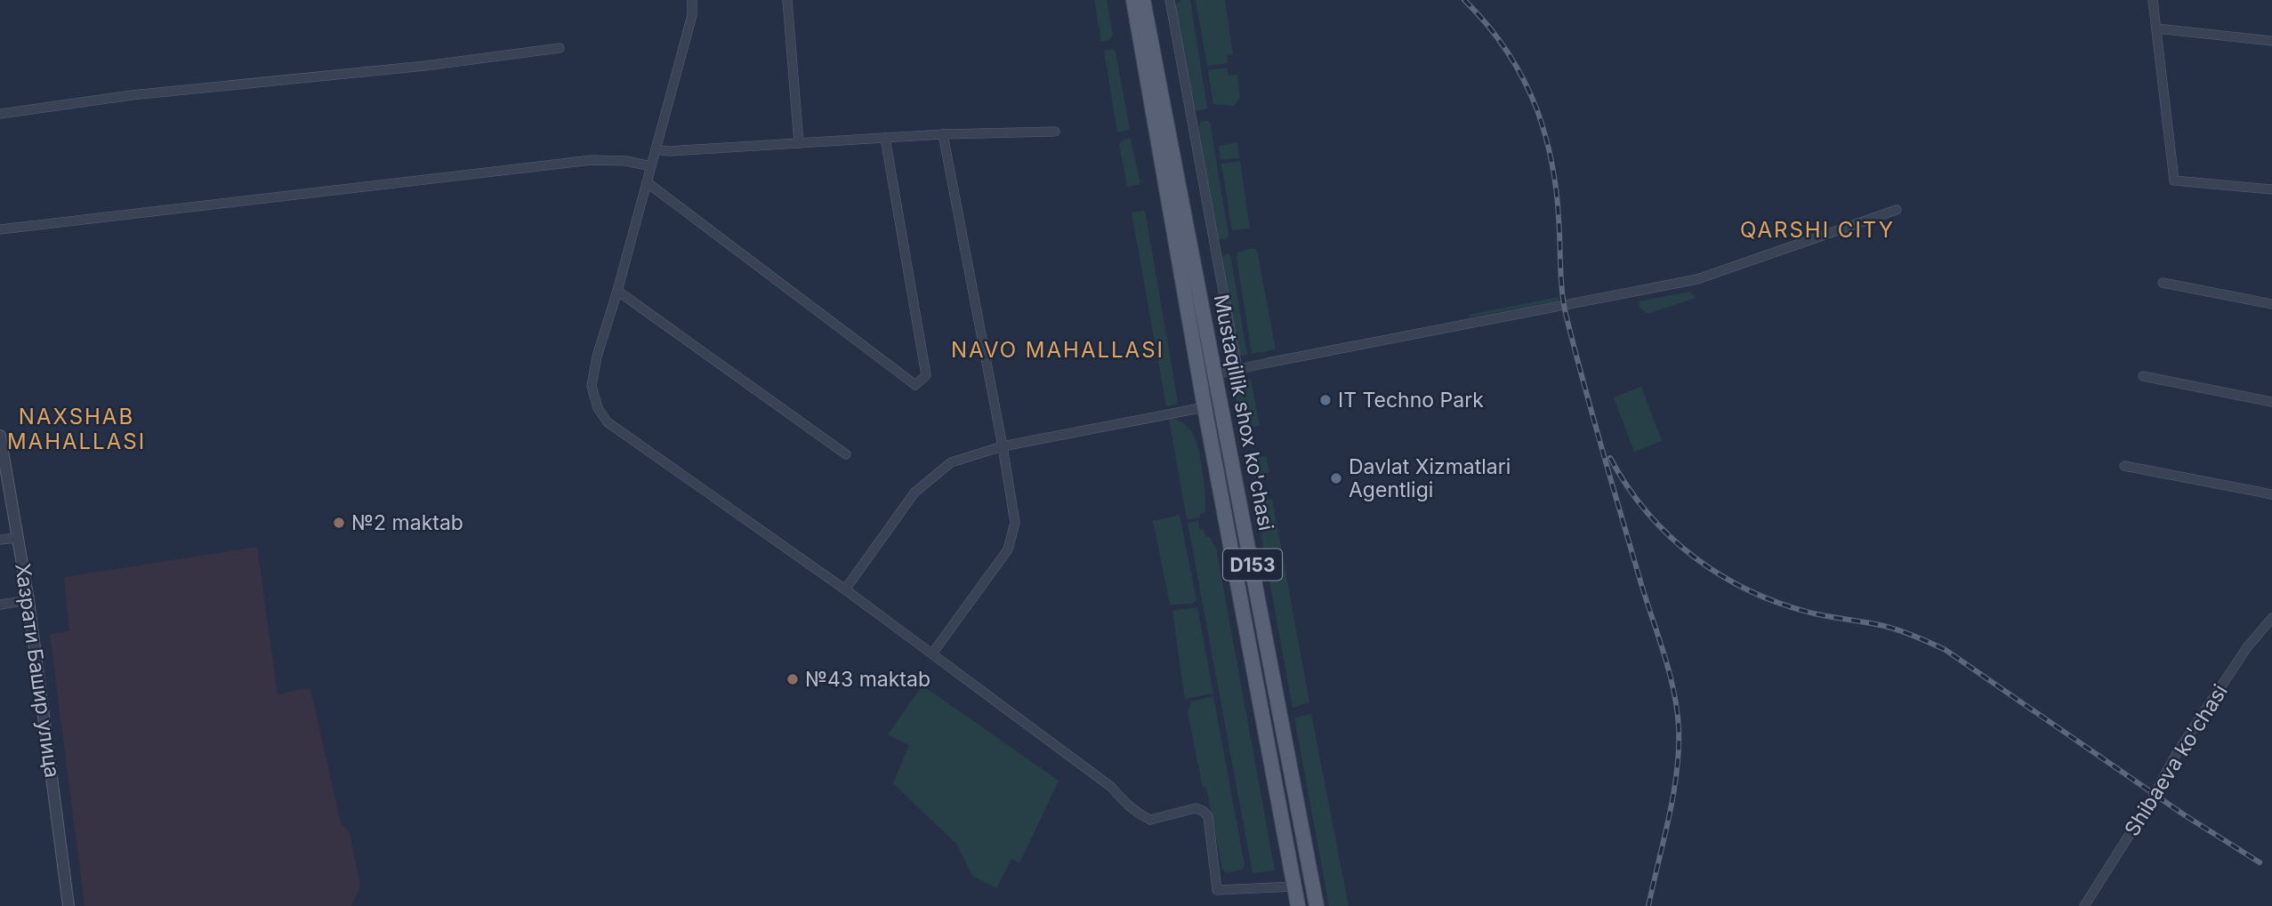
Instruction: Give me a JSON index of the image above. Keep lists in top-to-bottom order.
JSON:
{
  "streets": {
    "main road": ["Mustaqillik shox ko'chasi", "D153"],
    "street": ["Хазрати Башир улица", "Shibaeva ko'chasi"]
  },
  "districts": ["QARSHI CITY", "NAVO MAHALLASI", "NAXSHAB MAHALLASI"],
  "places": [
    "IT Techno Park",
    "Davlat Xizmatlari Agentligi",
    "№2 maktab",
    "№43 maktab"
  ]
}
